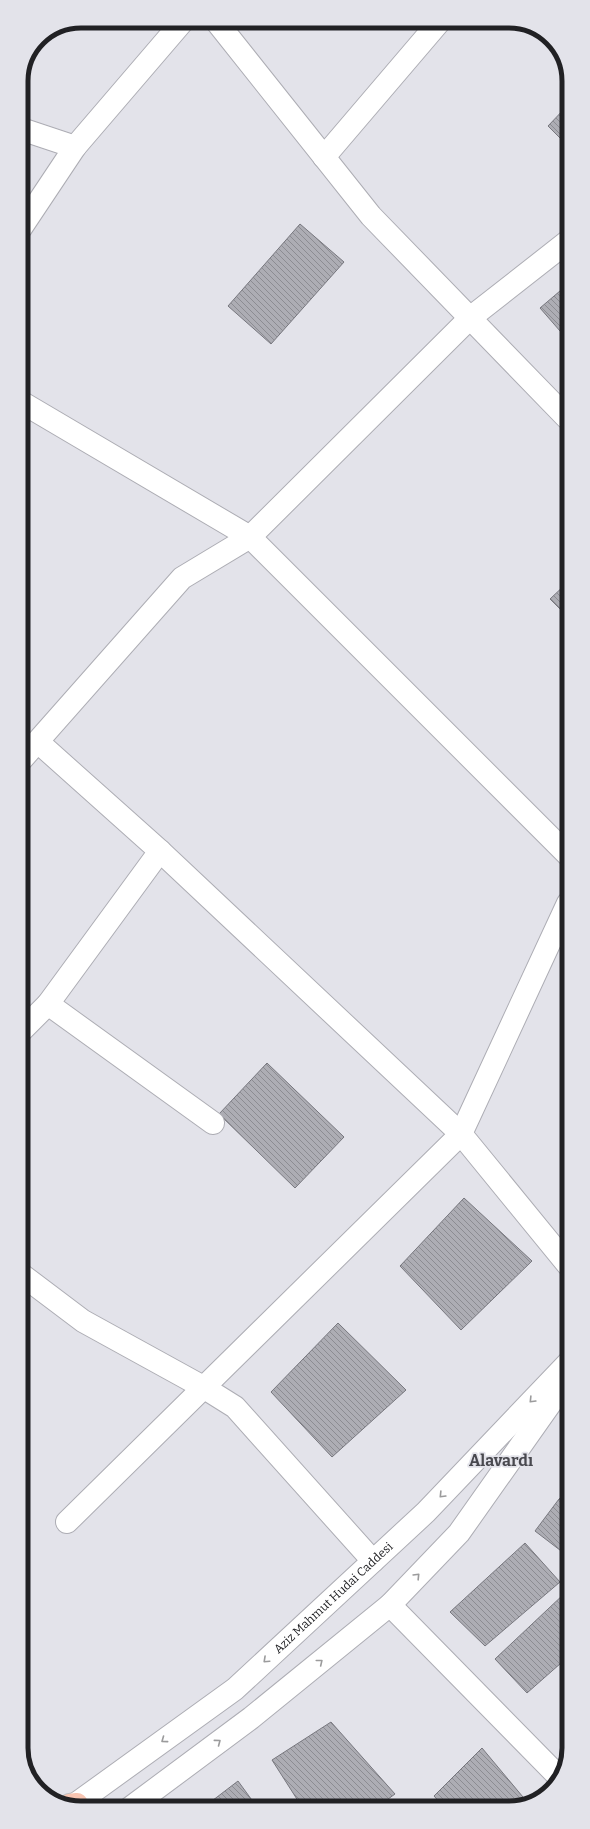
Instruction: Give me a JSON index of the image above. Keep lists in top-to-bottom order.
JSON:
{
  "streets": {
    "street": ["Aziz Mahmut Hudai Caddesi"]
  },
  "districts": ["Alavardı"]
}
